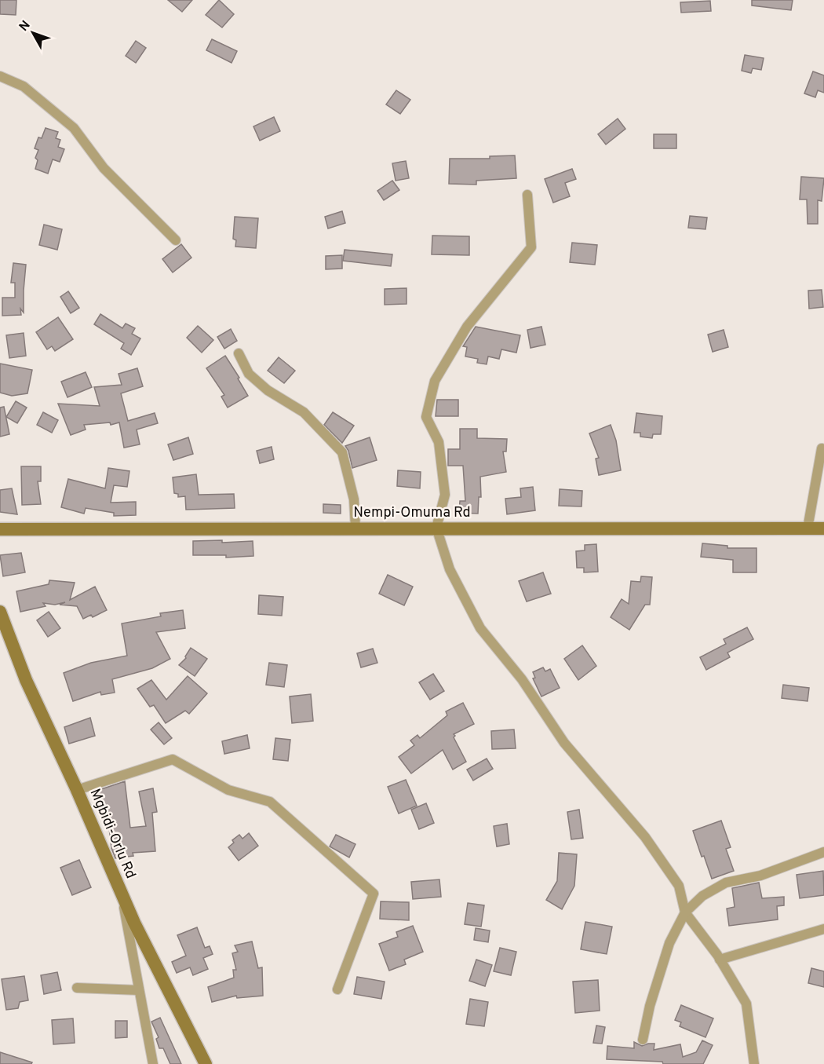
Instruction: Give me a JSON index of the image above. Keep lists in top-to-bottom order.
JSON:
{
  "streets": {
    "street": ["Nempi-Omuma Rd", "Mgbidi-Orlu Rd"]
  },
  "north": "top left"
}
